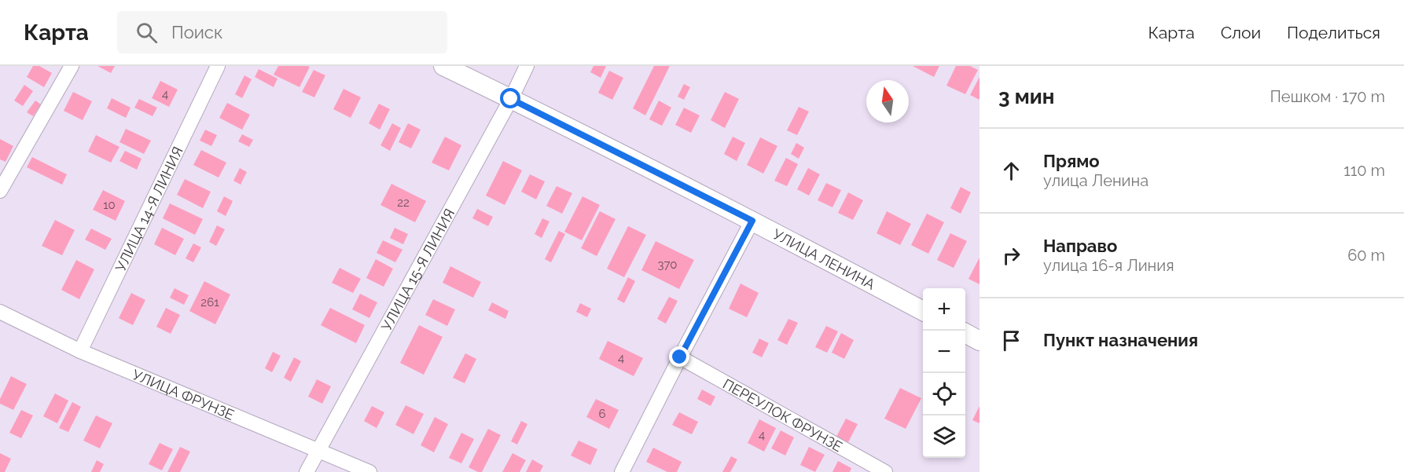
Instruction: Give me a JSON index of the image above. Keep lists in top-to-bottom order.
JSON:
{
  "streets": {
    "main road": ["УЛИЦА ЛЕНИНА"],
    "street": [
      "УЛИЦА 14-Я ЛИНИЯ",
      "УЛИЦА 15-Я ЛИНИЯ",
      "УЛИЦА ФРУНЗЕ",
      "ПЕРЕУЛОК ФРУНЗЕ"
    ]
  },
  "crossings": [
    ["УЛИЦА 14-Я ЛИНИЯ", "УЛИЦА ФРУНЗЕ"],
    ["УЛИЦА ЛЕНИНА", "УЛИЦА 15-Я ЛИНИЯ"],
    ["УЛИЦА 15-Я ЛИНИЯ", "УЛИЦА ФРУНЗЕ"]
  ],
  "house_numbers": [
    "4",
    "22",
    "10",
    "370",
    "261",
    "4",
    "6",
    "4"
  ],
  "north": "top",
  "page": {
    "header": "Карта",
    "search": "Поиск",
    "nav": ["Карта", "Слои", "Поделиться"],
    "heading": ["3 мин", "Пешком · 170 m"],
    "list": [
      ["Прямо", "улица Ленина", "110 m"],
      ["Направо", "улица 16-я Линия", "60 m"],
      "Пункт назначения"
    ],
    "map_buttons": ["+", "−"]
  }
}
